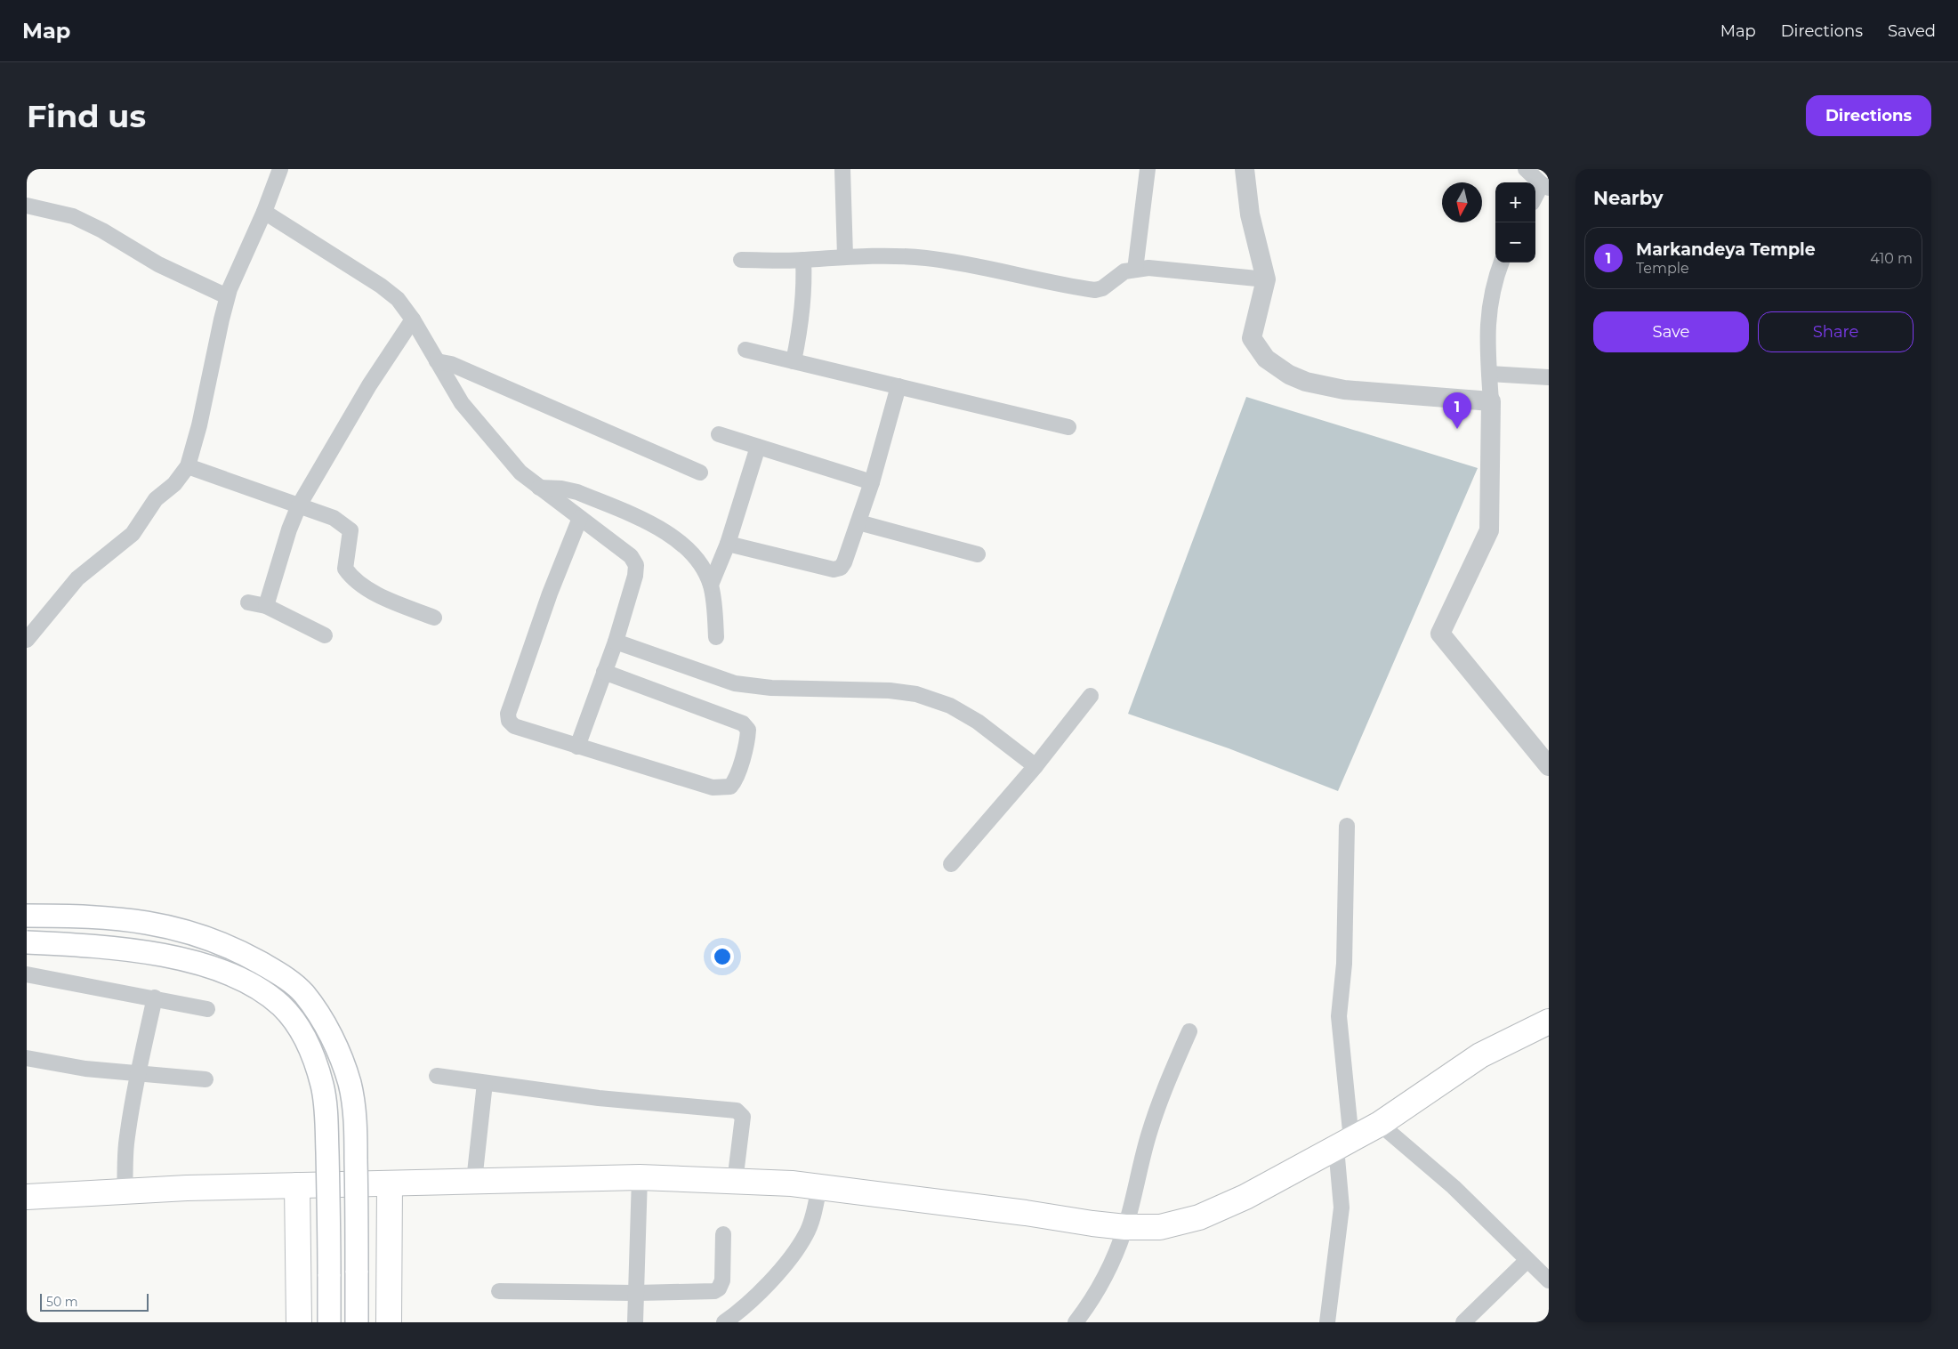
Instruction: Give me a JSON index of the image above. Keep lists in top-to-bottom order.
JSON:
{
  "scale_bar": "50 m",
  "north": "bottom",
  "page": {
    "header": "Map",
    "nav": ["Map", "Directions", "Saved"],
    "buttons": [
      "Directions",
      ["Save", "Share"]
    ],
    "title": "Find us",
    "heading": "Nearby",
    "map_buttons": ["+", "−"],
    "list": [
      {
        "mark": "1",
        "name": "Markandeya Temple",
        "note": "Temple",
        "value": "410 m"
      }
    ],
    "pins": "1",
    "scale": "50 m"
  }
}
